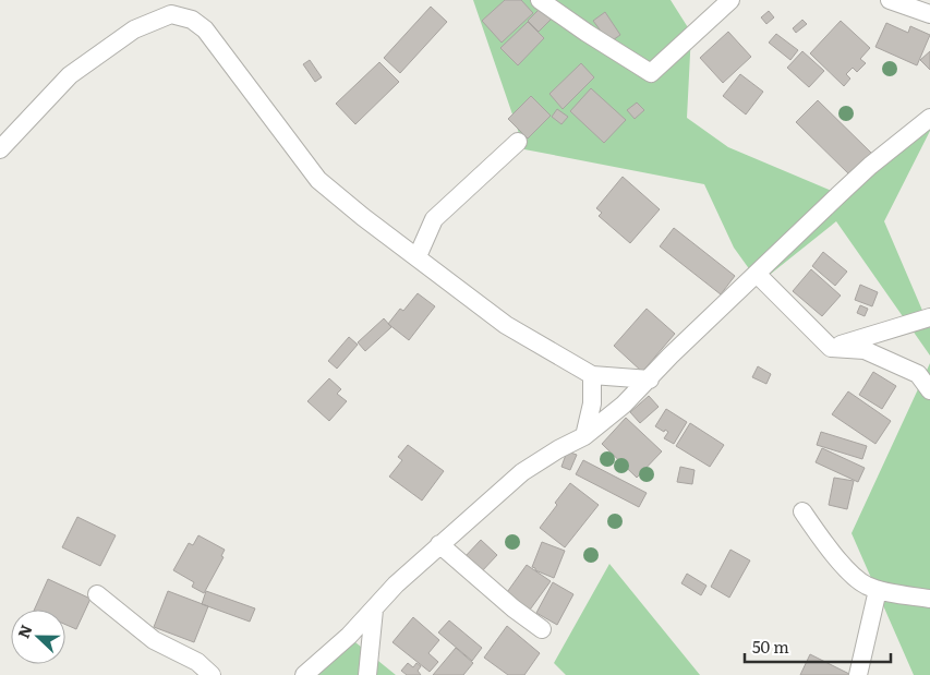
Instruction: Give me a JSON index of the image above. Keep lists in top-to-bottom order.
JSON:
{
  "scale_bar": "50 m",
  "north": "left"
}
